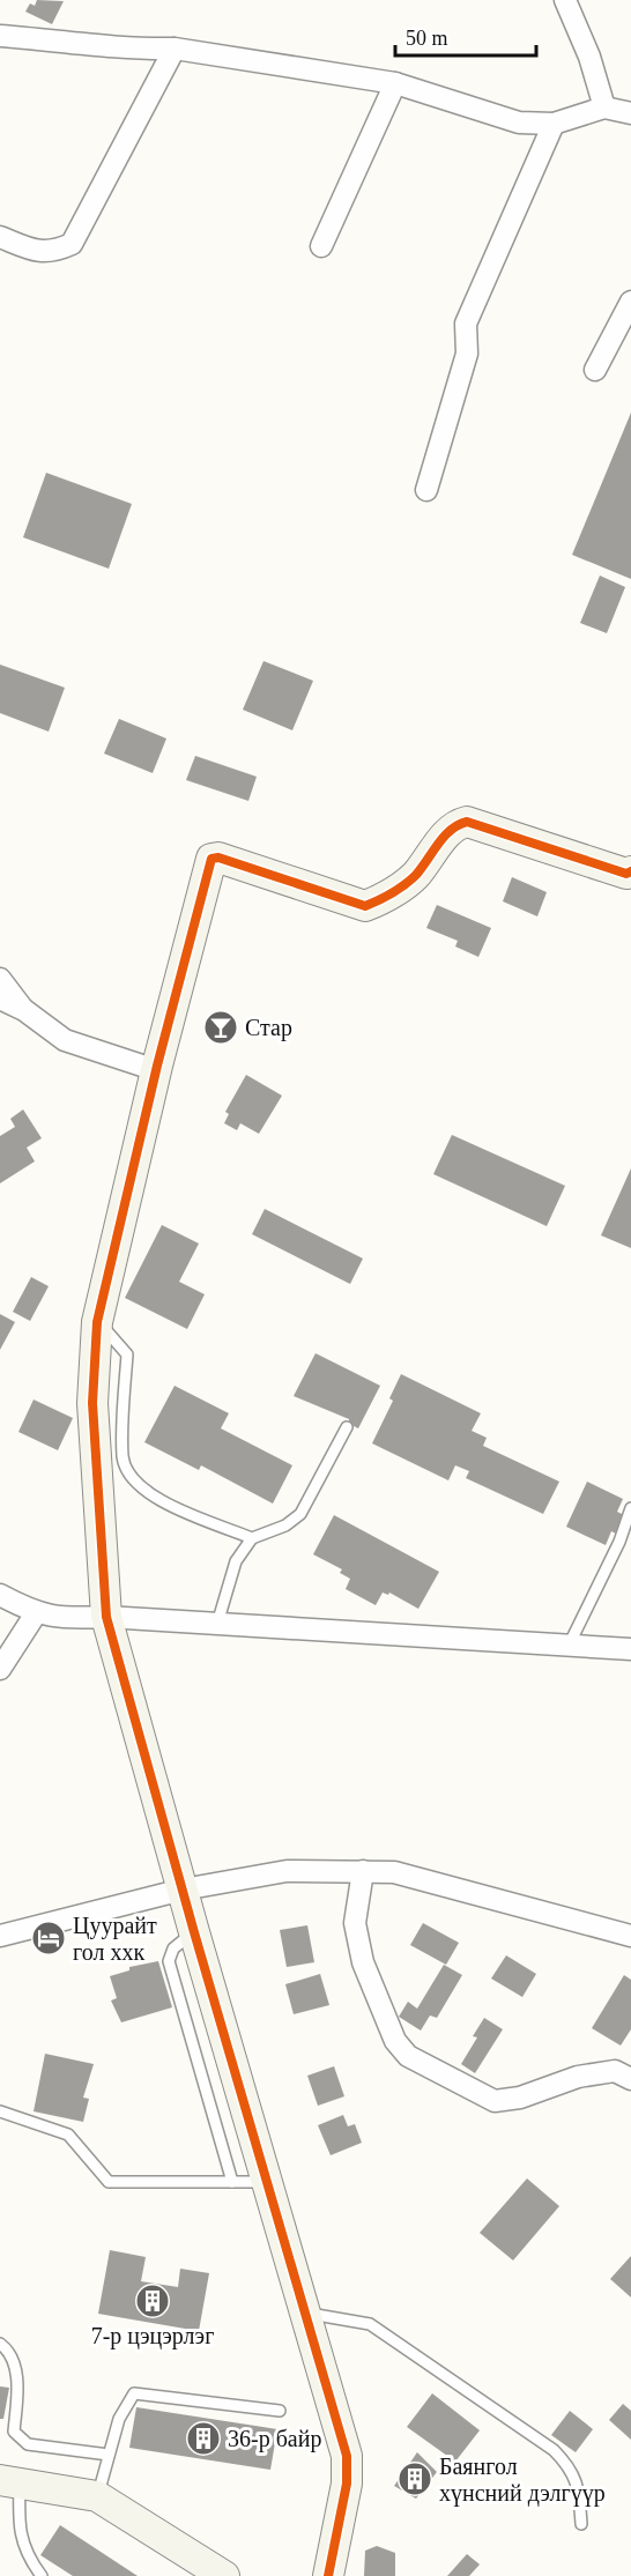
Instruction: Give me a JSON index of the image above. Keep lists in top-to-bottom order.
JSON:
{
  "places": {
    "bar": ["Стар"],
    "hotel": ["Цуурайт гол ххк"],
    "building": ["7-р цэцэрлэг", "36-р байр", "Баянгол хүнсний дэлгүүр"]
  },
  "scale_bar": "50 m"
}
